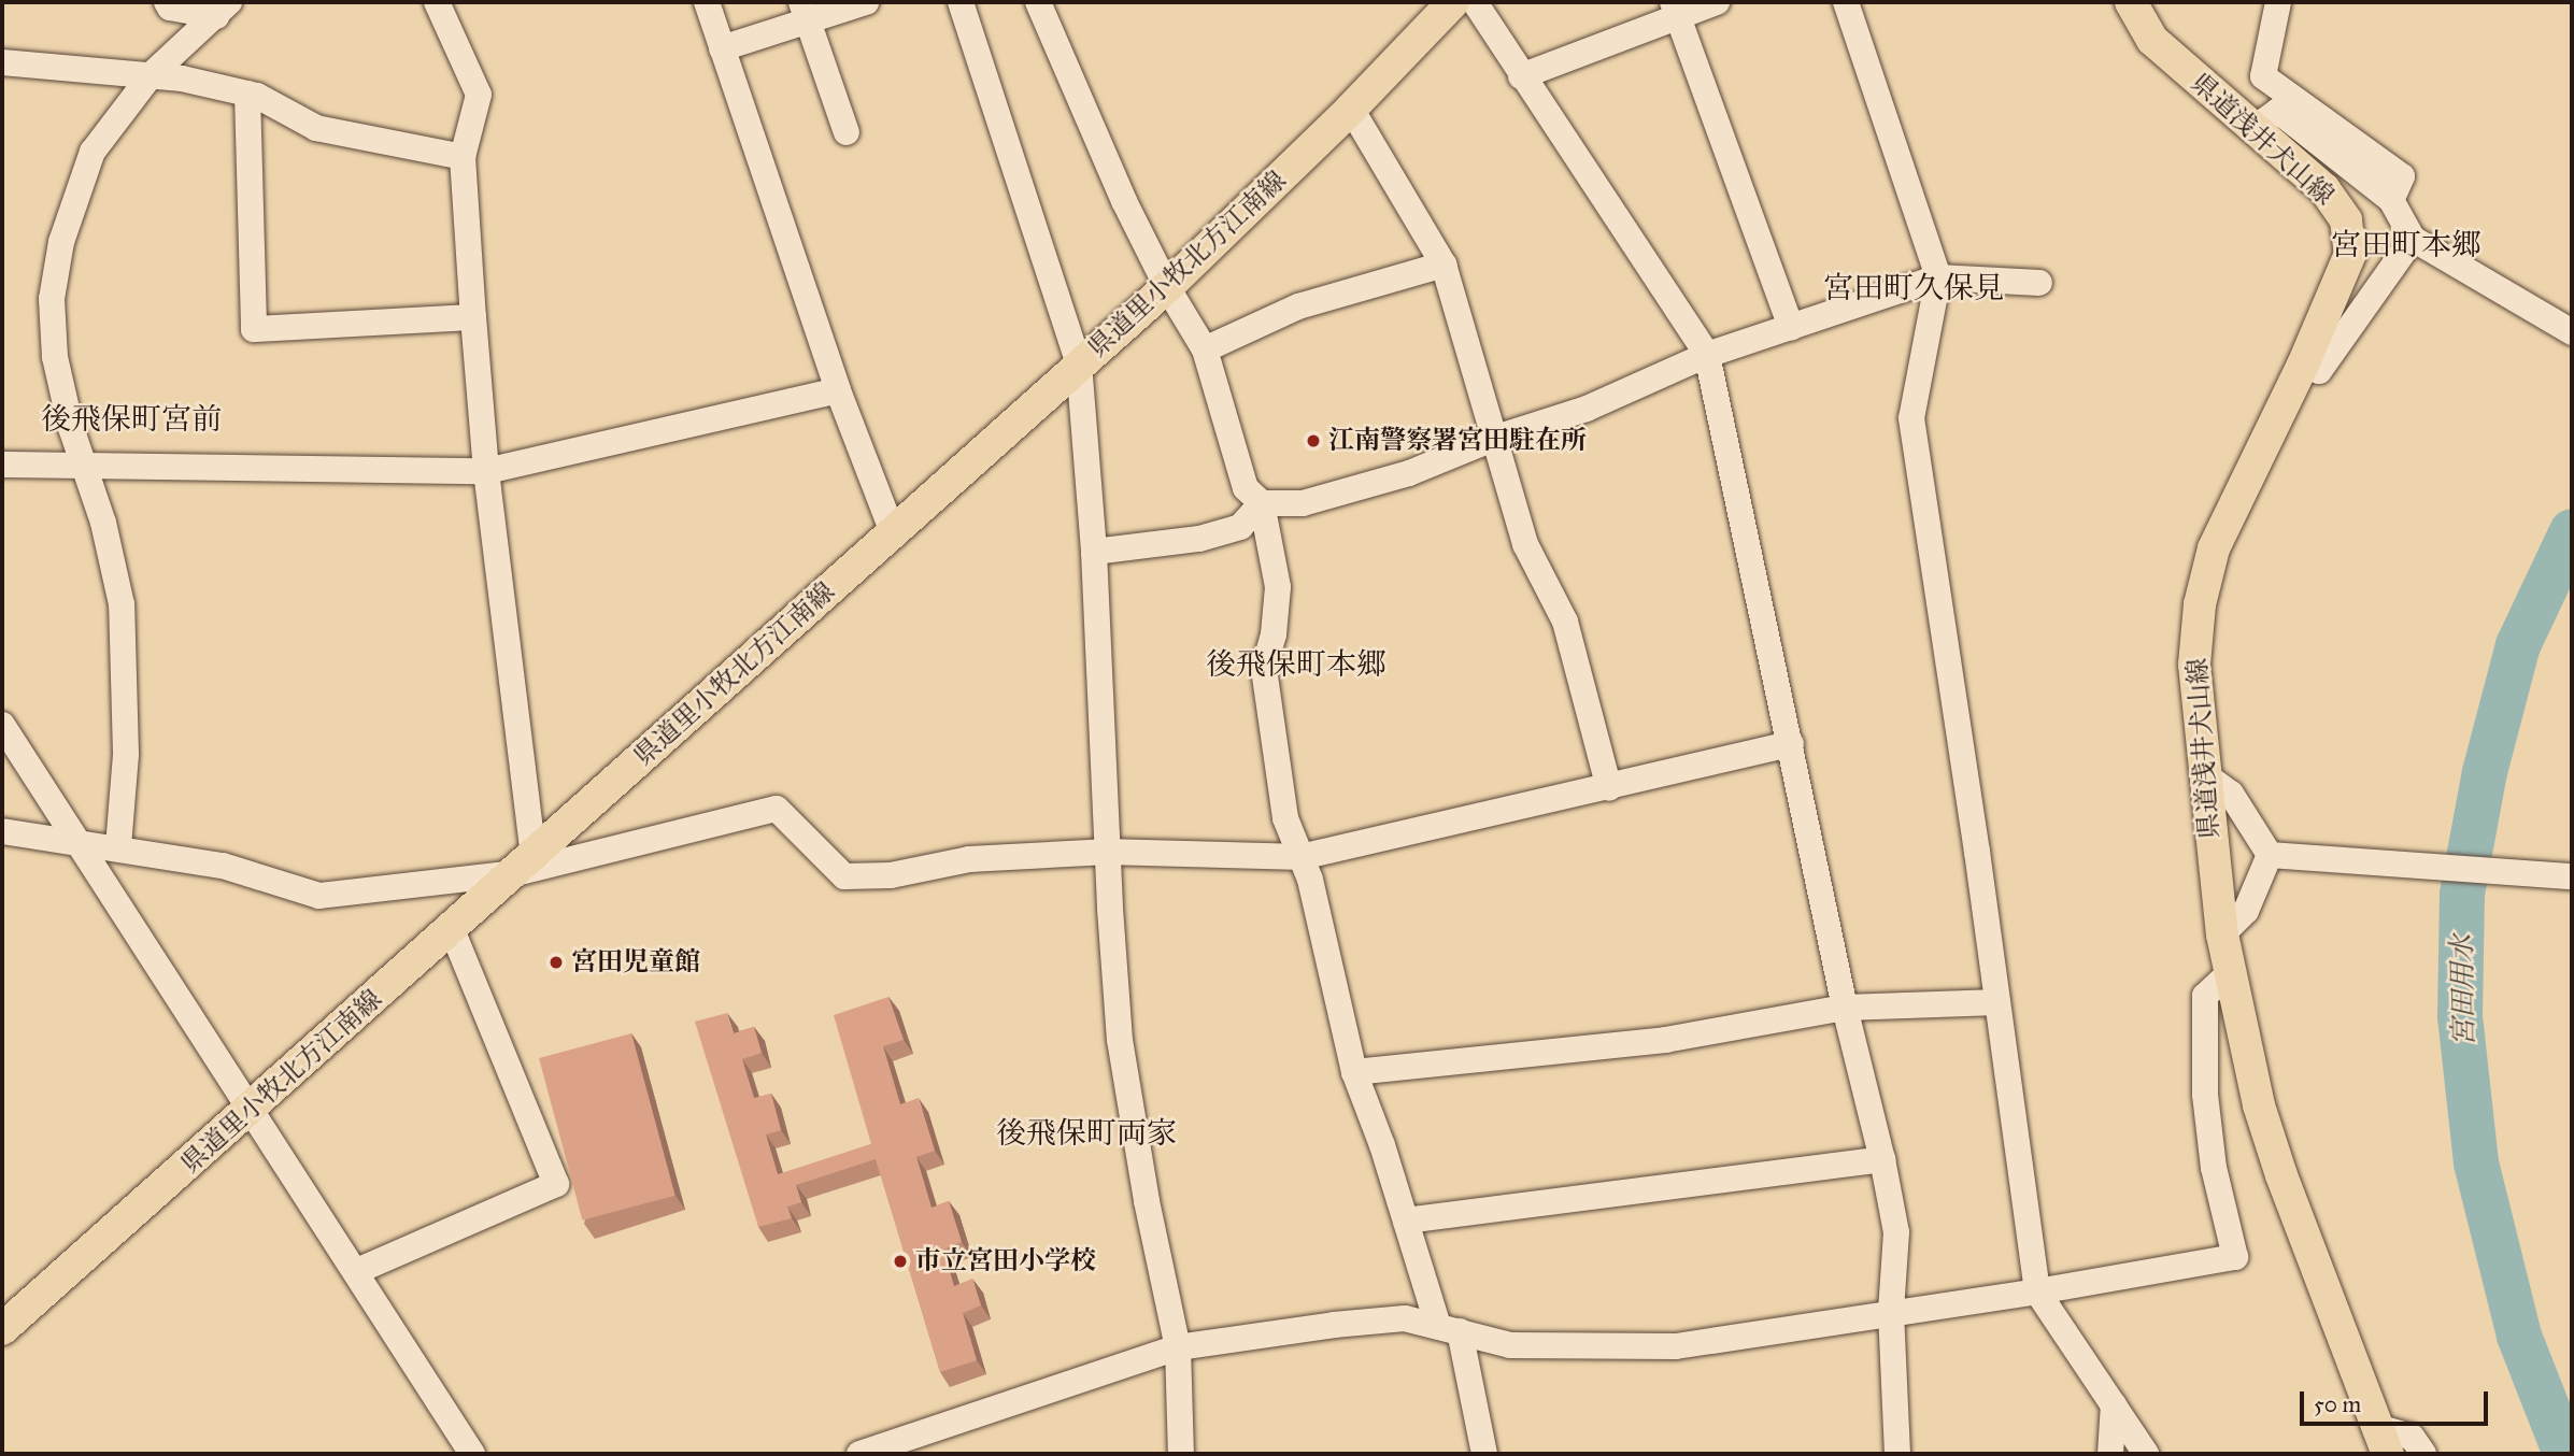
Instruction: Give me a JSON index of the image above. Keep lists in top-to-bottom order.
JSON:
{
  "streets": {
    "main road": ["県道浅井犬山線", "県道里小牧北方江南線"]
  },
  "districts": [
    "宮田町本郷",
    "宮田町久保見",
    "後飛保町宮前",
    "後飛保町本郷",
    "後飛保町両家"
  ],
  "water": ["宮田用水"],
  "places": ["江南警察署宮田駐在所", "宮田児童館", "市立宮田小学校"],
  "scale_bar": "50 m"
}
